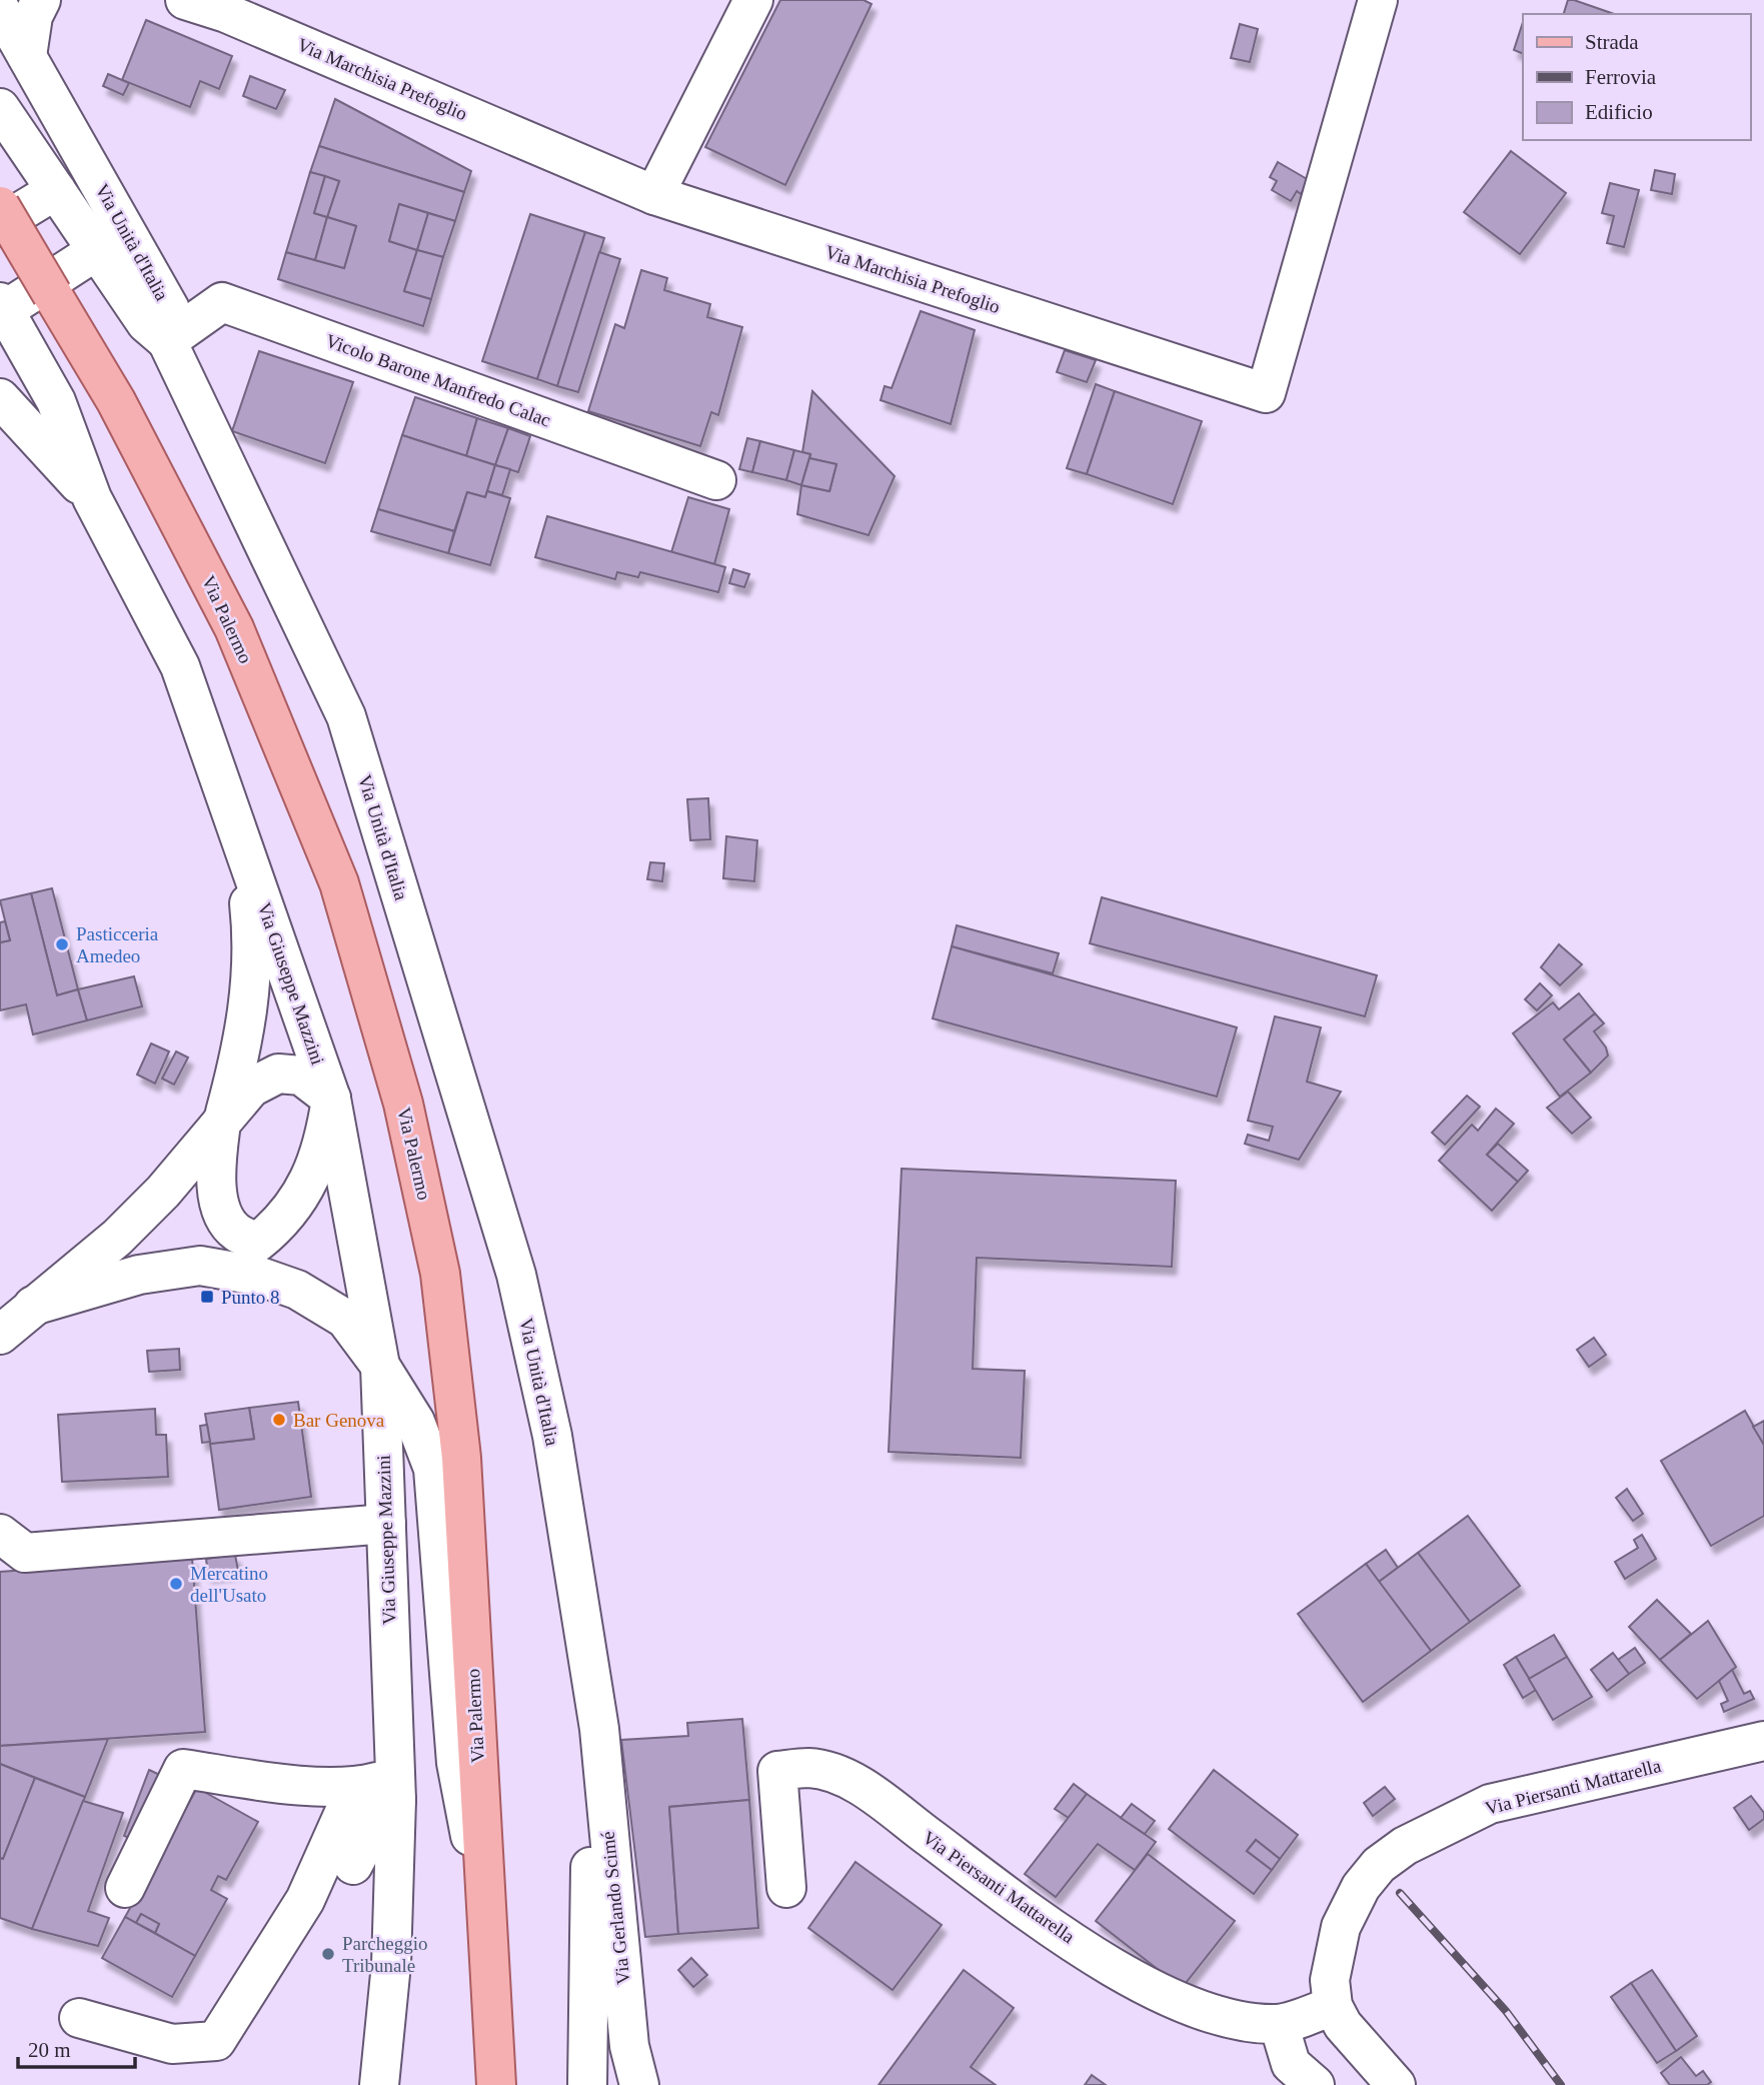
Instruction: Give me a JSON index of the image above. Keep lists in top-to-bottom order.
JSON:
{
  "streets": {
    "main road": ["Via Palermo"],
    "street": [
      "Via Marchisia Prefoglio",
      "Via Unità d'Italia",
      "Vicolo Barone Manfredo Calac",
      "Via Giuseppe Mazzini",
      "Via Piersanti Mattarella",
      "Via Gerlando Scimé"
    ]
  },
  "crossings": [
    ["Via Unità d'Italia", "Vicolo Barone Manfredo Calac"],
    ["Via Unità d'Italia", "Via Gerlando Scimé"]
  ],
  "places": {
    "other": [
      "Pasticceria Amedeo",
      "Bar Genova",
      "Mercatino dell'Usato",
      "Parcheggio Tribunale"
    ],
    "transit": ["Punto 8"]
  },
  "legend": ["Strada", "Ferrovia", "Edificio"],
  "scale_bar": "20 m"
}
